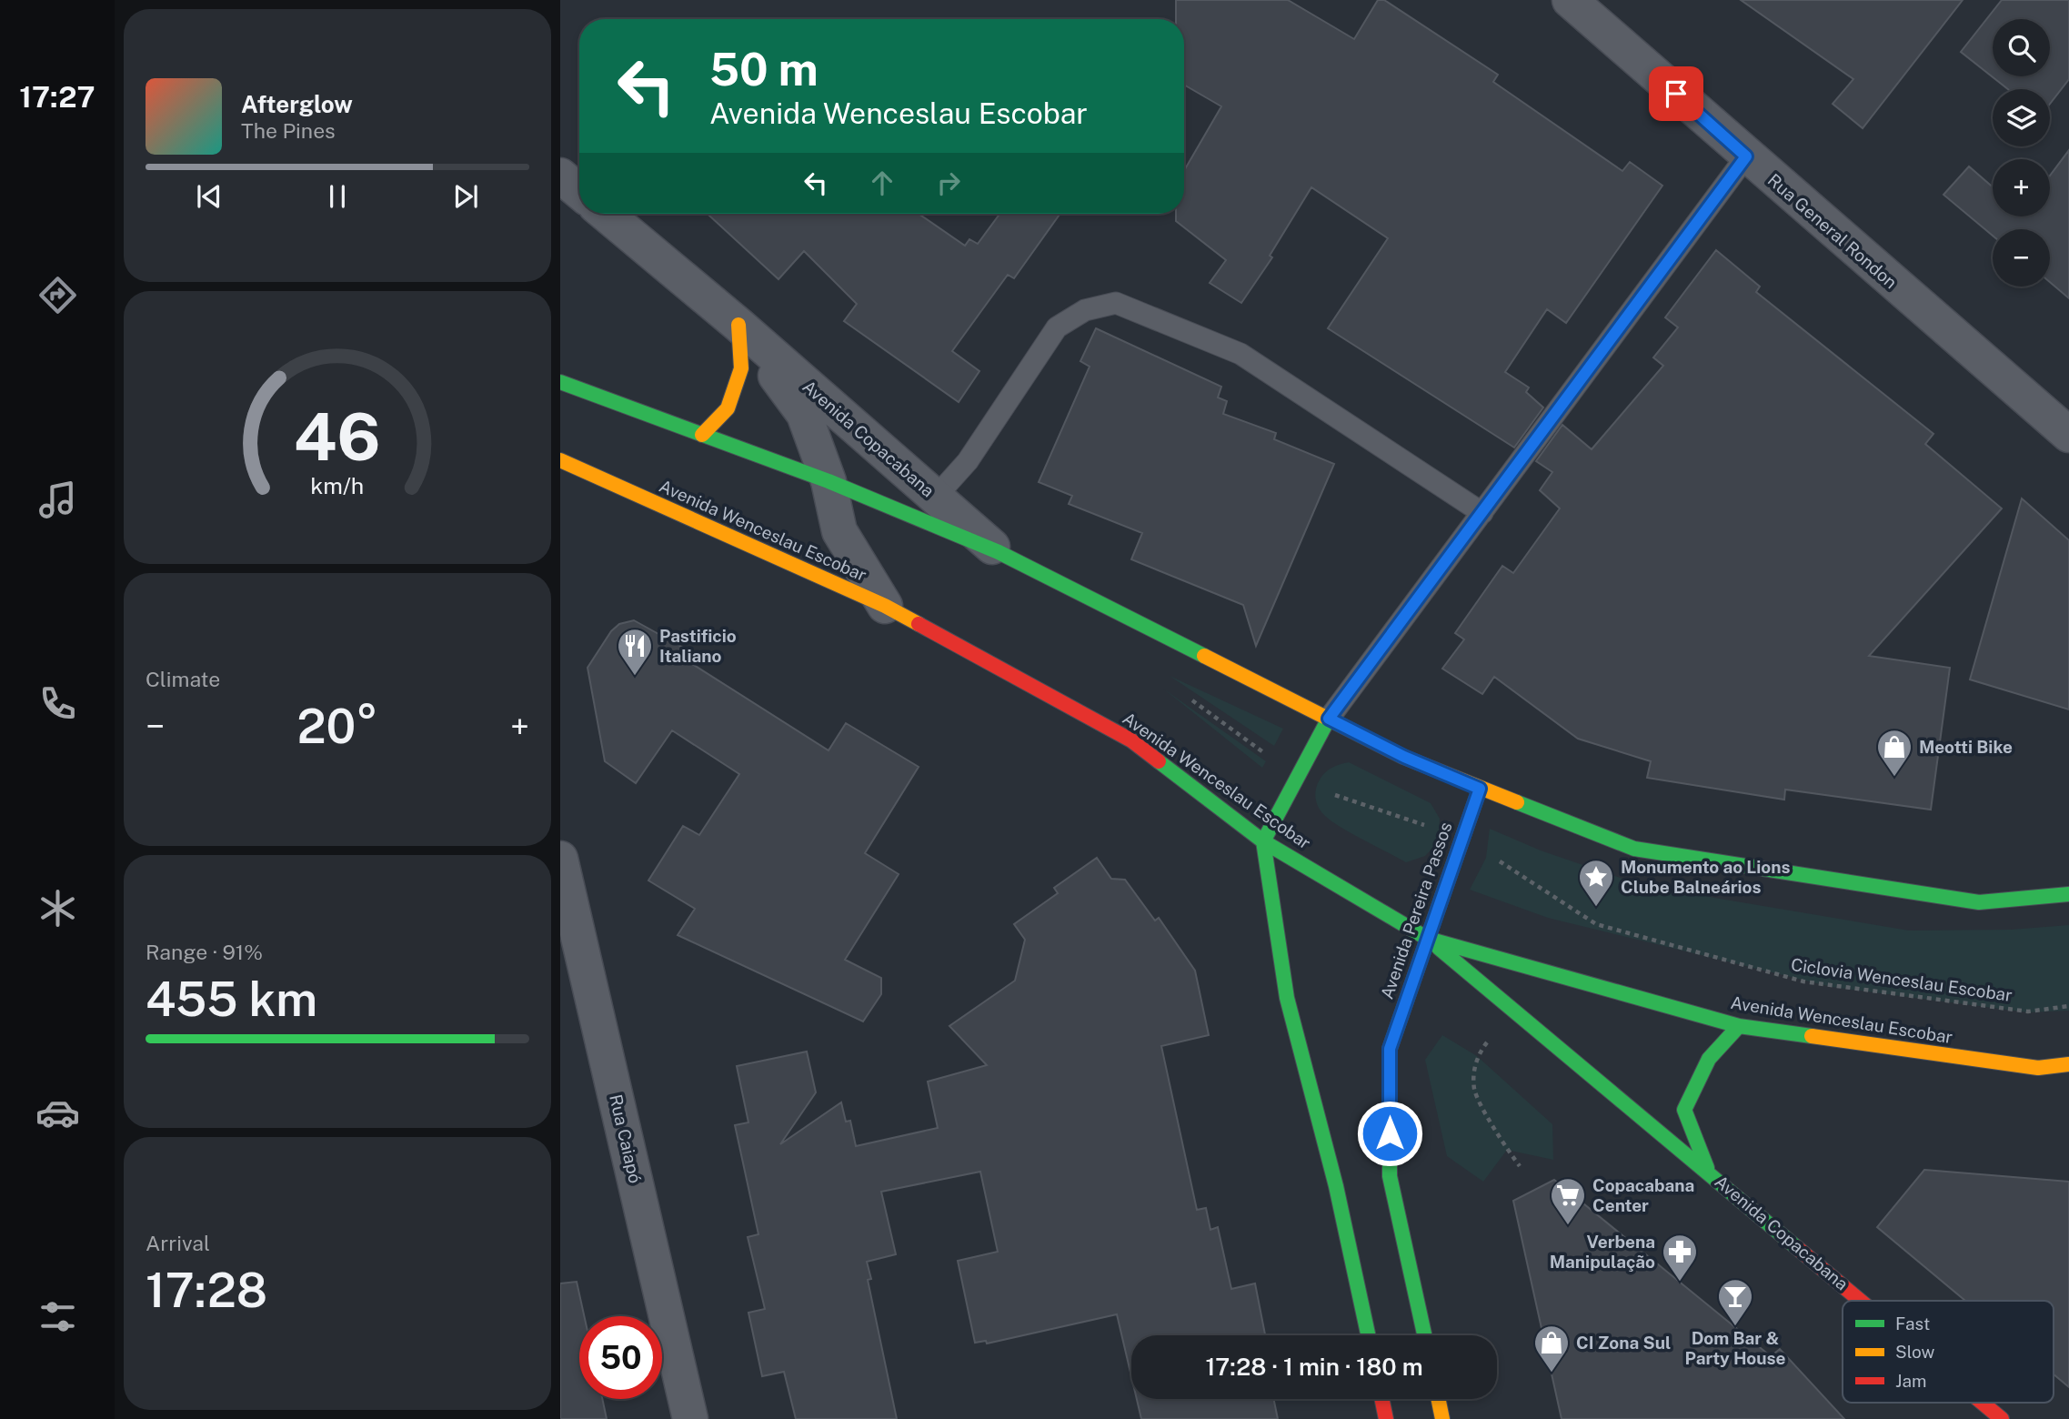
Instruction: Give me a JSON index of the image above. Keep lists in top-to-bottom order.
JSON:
{
  "streets": {
    "main road": ["Avenida Copacabana", "Avenida Wenceslau Escobar", "Avenida Pereira Passos"],
    "street": ["Rua General Rondon", "Rua Caiapó"],
    "path": ["Ciclovia Wenceslau Escobar"]
  },
  "crossings": [
    ["Avenida Copacabana", "Avenida Wenceslau Escobar"],
    ["Avenida Copacabana", "Avenida Pereira Passos"],
    ["Avenida Wenceslau Escobar", "Avenida Pereira Passos"],
    ["Avenida Pereira Passos", "Ciclovia Wenceslau Escobar"]
  ],
  "places": {
    "restaurant": ["Pastificio Italiano"],
    "shop": ["Meotti Bike", "CI Zona Sul"],
    "place": ["Monumento ao Lions Clube Balneários"],
    "supermarket": ["Copacabana Center"],
    "pharmacy": ["Verbena Manipulação"],
    "bar": ["Dom Bar & Party House"]
  },
  "legend": ["Fast", "Slow", "Jam"],
  "page": {
    "tabs": "17:27",
    "map_buttons": ["+", "−"],
    "turn": ["50 m", "Avenida Wenceslau Escobar"],
    "song": ["Afterglow", "The Pines"],
    "tile": [
      "Climate",
      ["Range · 91%", "455 km"],
      ["Arrival", "17:28"]
    ],
    "heat": ["−", "20°", "+"],
    "limit": "50",
    "trip": "17:28 · 1 min · 180 m",
    "gauge": ["46", "km/h"]
  }
}
